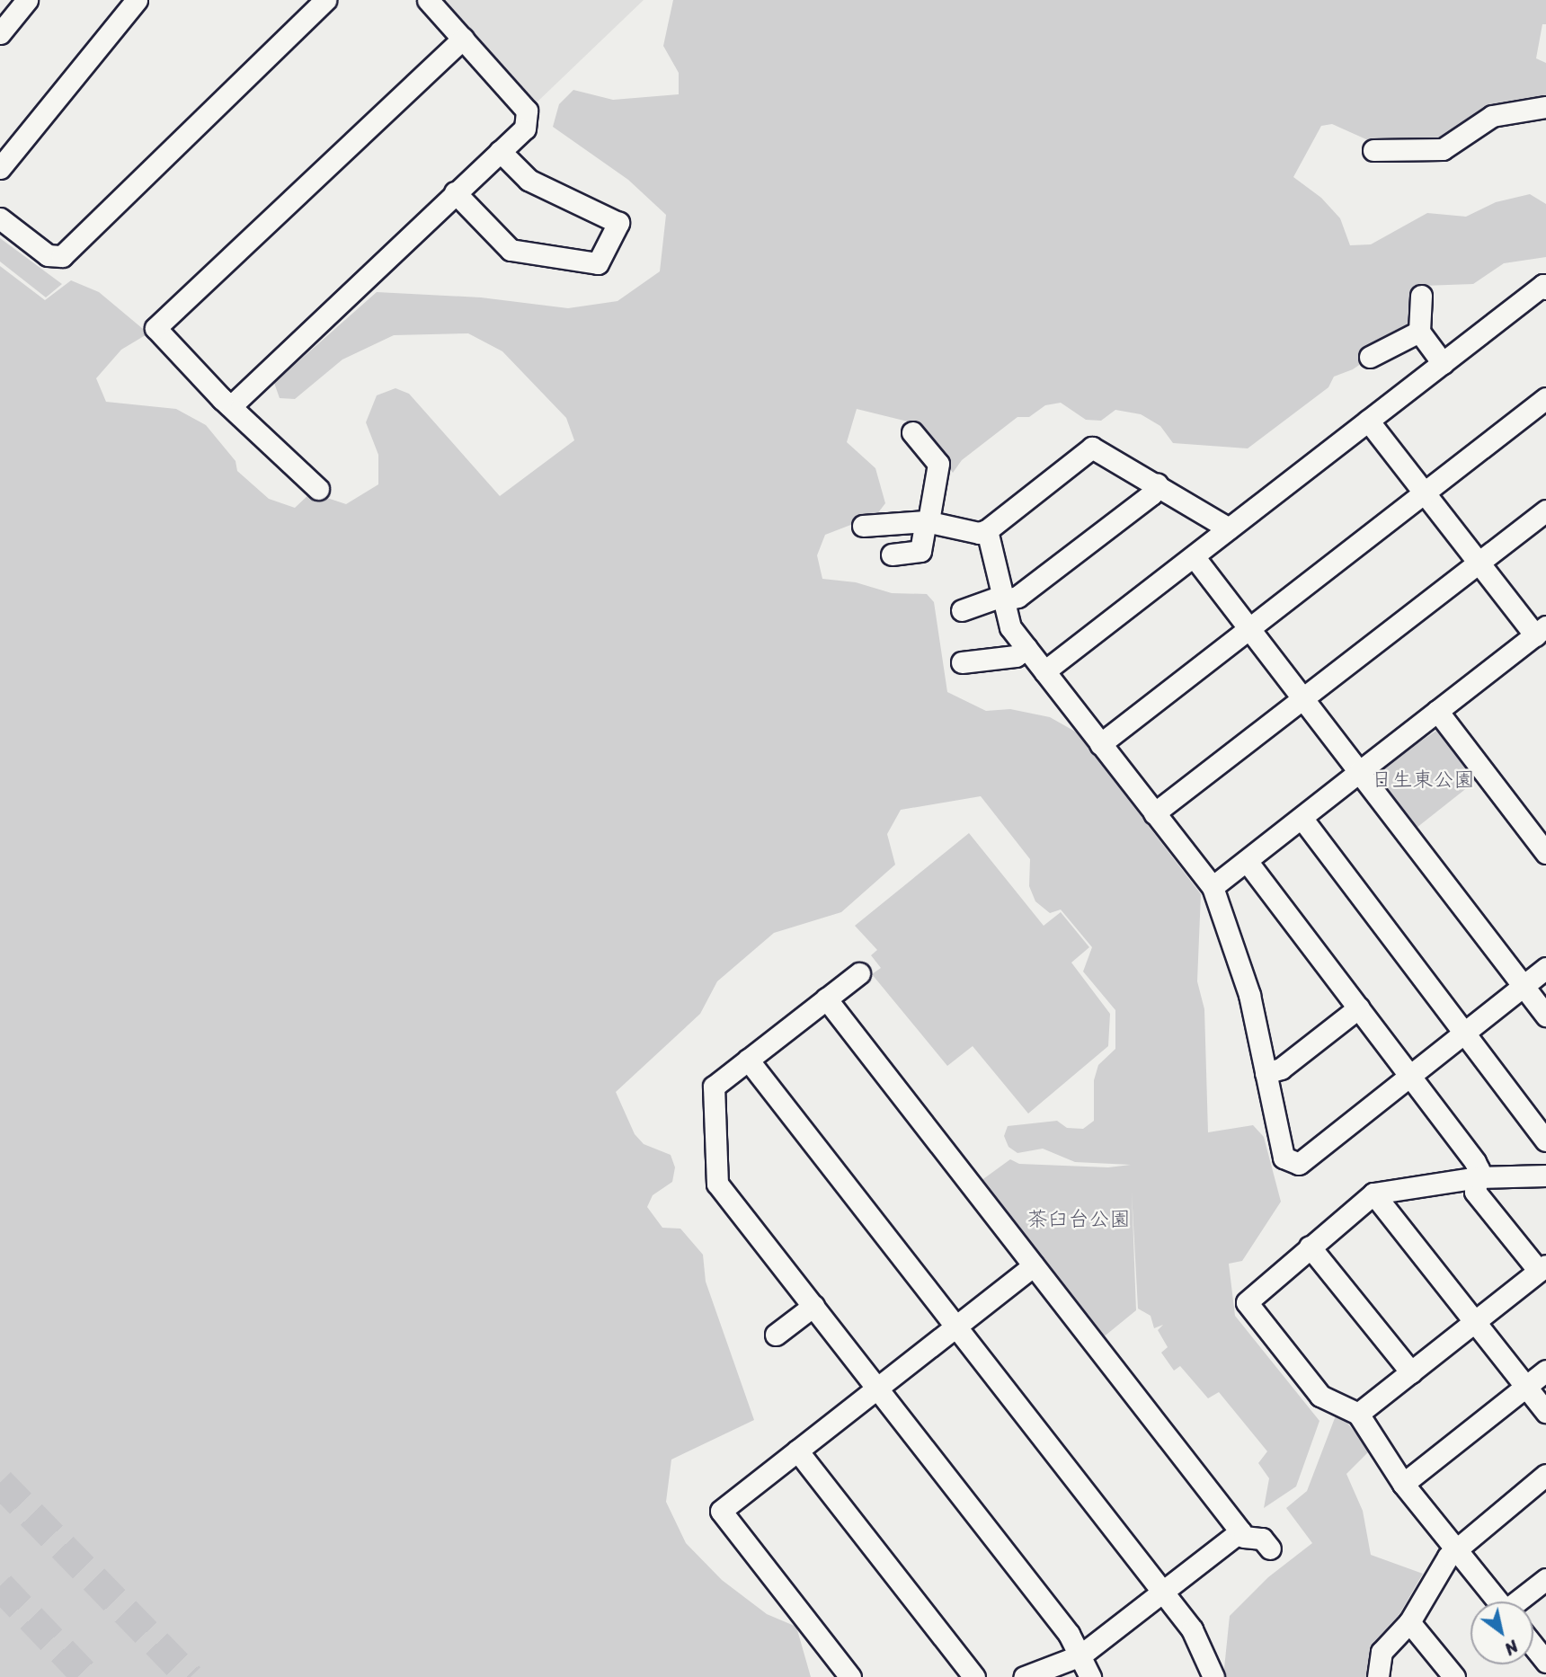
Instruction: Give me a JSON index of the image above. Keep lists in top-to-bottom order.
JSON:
{
  "parks": ["日生東公園", "茶臼台公園"],
  "north": "bottom right"
}
